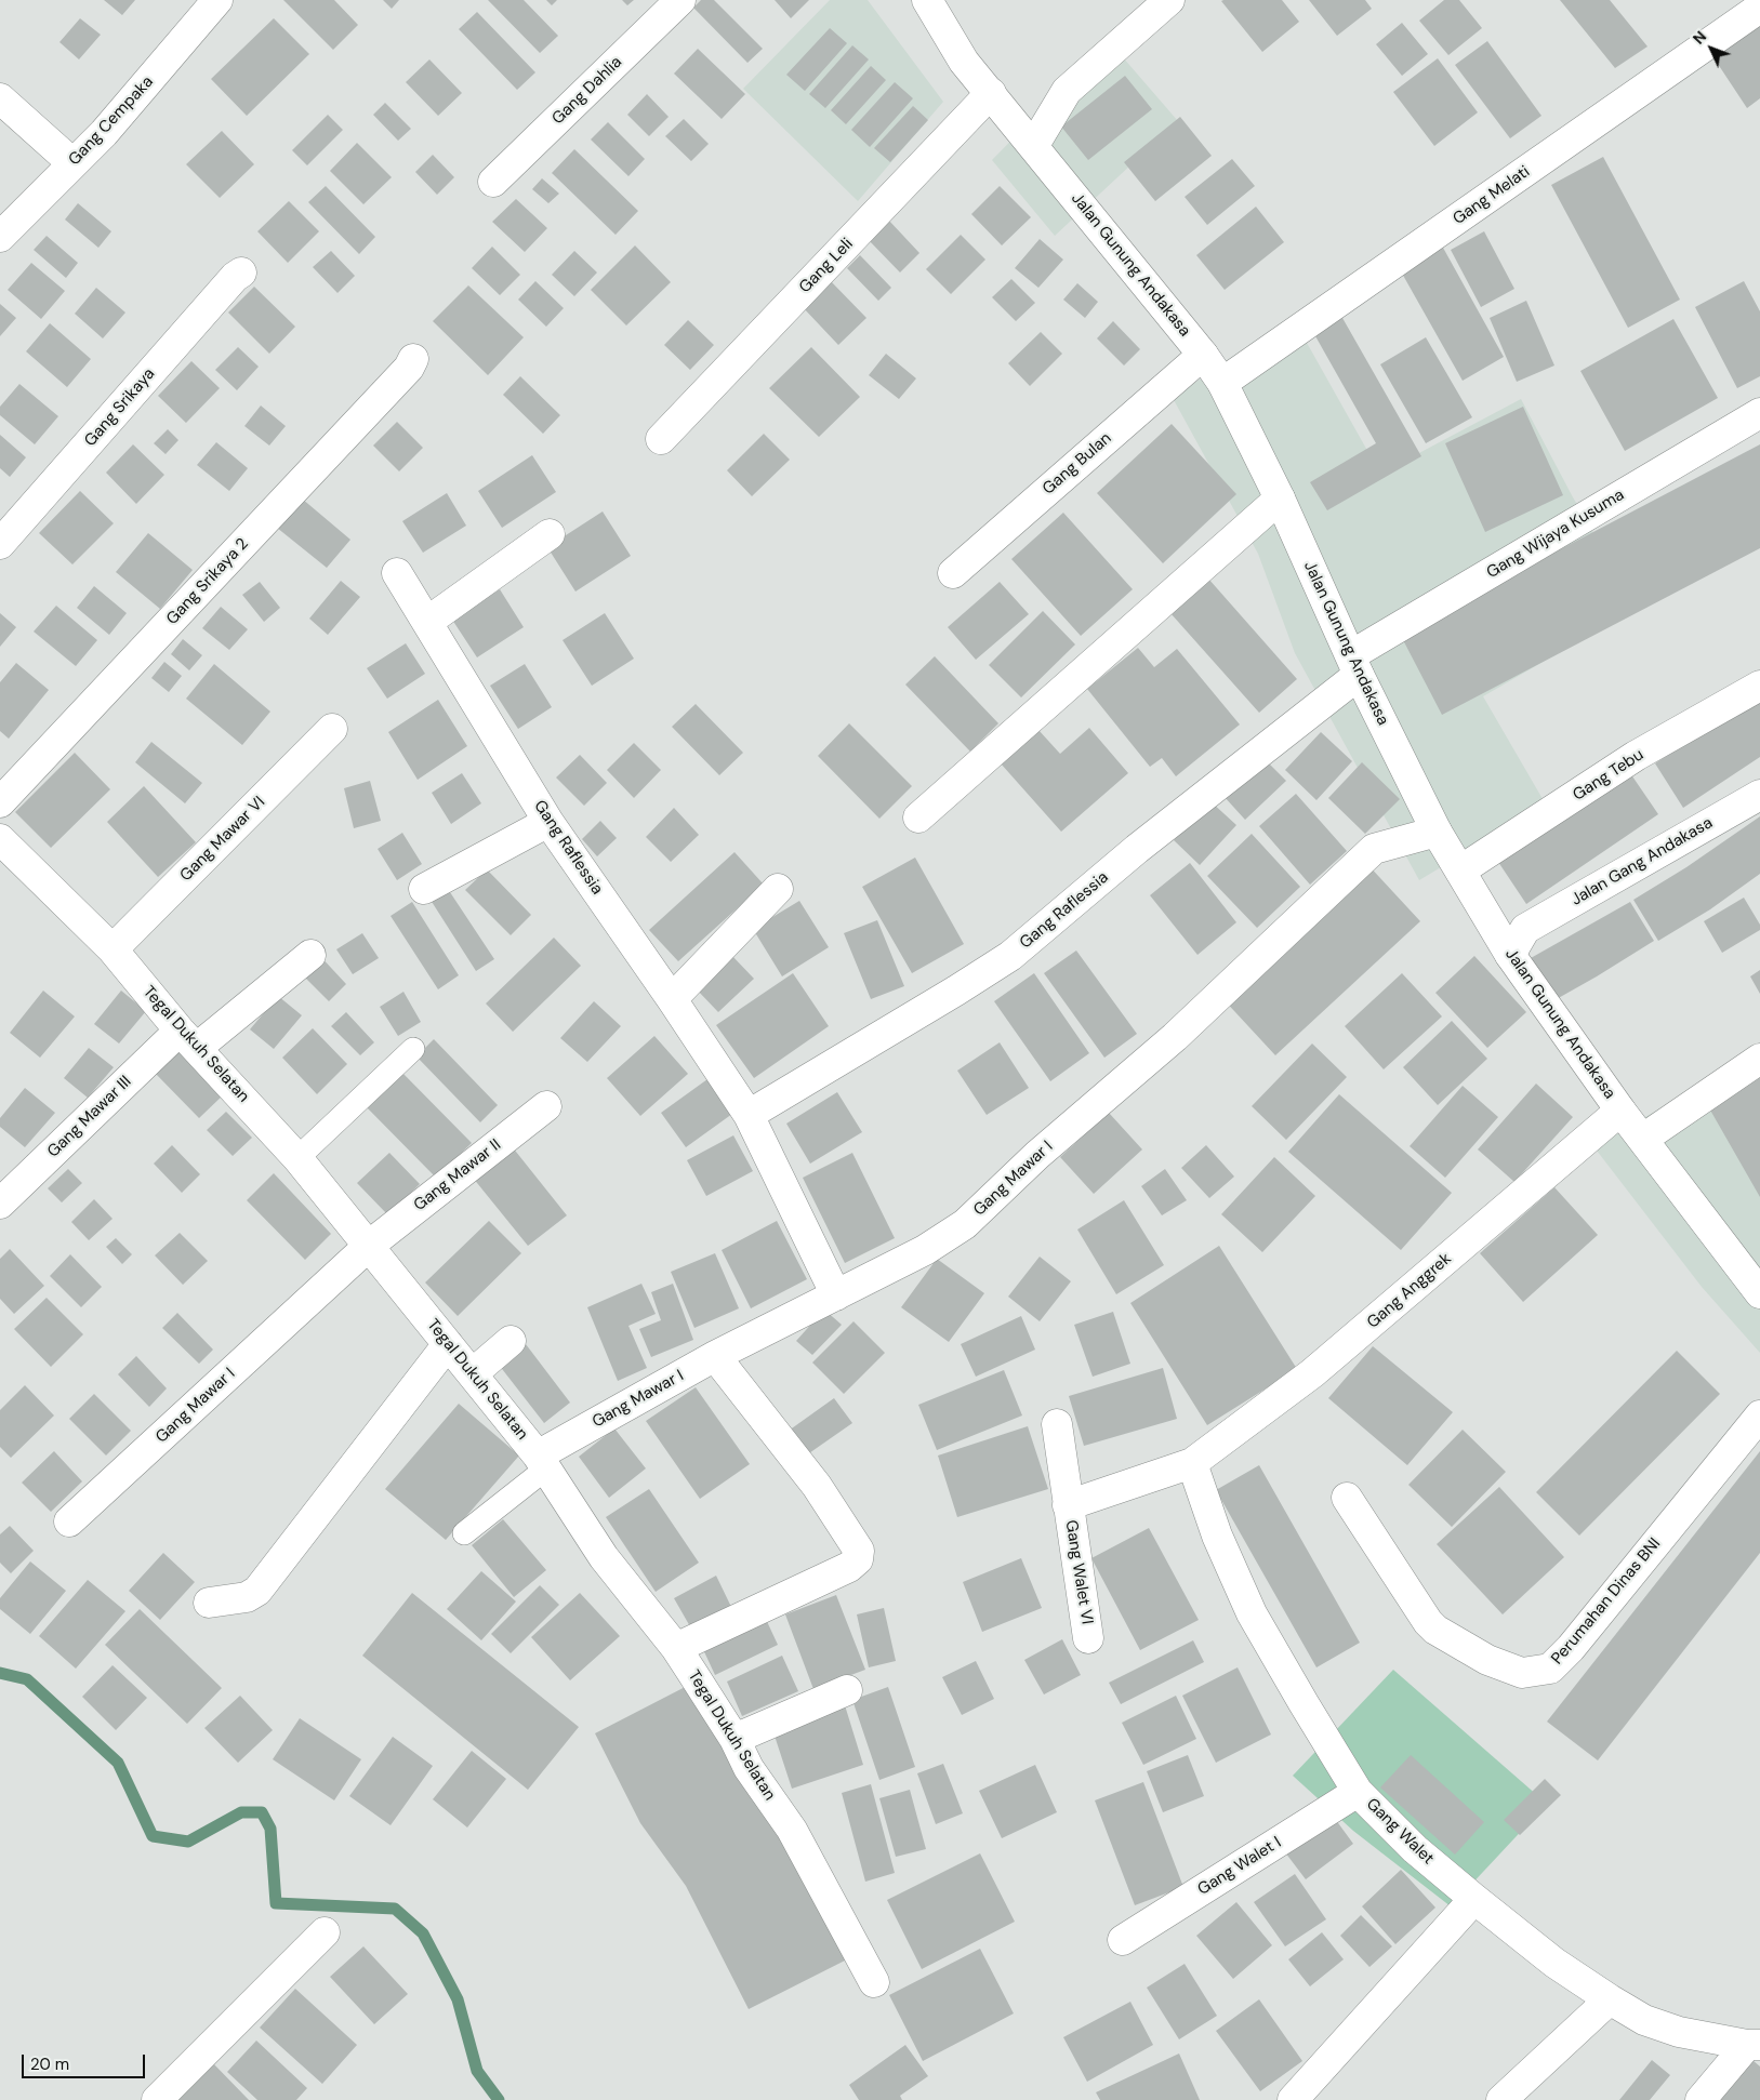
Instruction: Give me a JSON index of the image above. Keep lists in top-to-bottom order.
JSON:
{
  "streets": {
    "street": [
      "Gang Dahlia",
      "Gang Cempaka",
      "Gang Melati",
      "Jalan Gunung Andakasa",
      "Gang Leli",
      "Gang Srikaya",
      "Gang Bulan",
      "Gang Wijaya Kusuma",
      "Gang Srikaya 2",
      "Gang Tebu",
      "Gang Mawar VI",
      "Gang Raflessia",
      "Jalan Gang Andakasa",
      "Tegal Dukuh Selatan",
      "Gang Mawar III",
      "Gang Mawar II",
      "Gang Mawar I",
      "Gang Anggrek",
      "Gang Walet VI",
      "Perumahan Dinas BNI",
      "Gang Walet",
      "Gang Walet I"
    ]
  },
  "crossings": [
    ["Gang Melati", "Jalan Gunung Andakasa"],
    ["Jalan Gunung Andakasa", "Gang Leli"],
    ["Jalan Gunung Andakasa", "Gang Bulan"],
    ["Jalan Gunung Andakasa", "Gang Wijaya Kusuma"],
    ["Jalan Gunung Andakasa", "Gang Tebu"],
    ["Jalan Gunung Andakasa", "Gang Raflessia"],
    ["Jalan Gunung Andakasa", "Jalan Gang Andakasa"],
    ["Jalan Gunung Andakasa", "Gang Mawar I"],
    ["Jalan Gunung Andakasa", "Gang Anggrek"],
    ["Gang Wijaya Kusuma", "Gang Raflessia"],
    ["Gang Mawar VI", "Tegal Dukuh Selatan"],
    ["Gang Raflessia", "Gang Mawar I"],
    ["Tegal Dukuh Selatan", "Gang Mawar III"],
    ["Tegal Dukuh Selatan", "Gang Mawar II"],
    ["Tegal Dukuh Selatan", "Gang Mawar I"],
    ["Gang Mawar II", "Gang Mawar I"],
    ["Gang Anggrek", "Gang Walet VI"],
    ["Gang Anggrek", "Gang Walet"],
    ["Gang Walet VI", "Gang Walet"],
    ["Gang Walet", "Gang Walet I"]
  ],
  "scale_bar": "20 m",
  "north": "top left"
}
